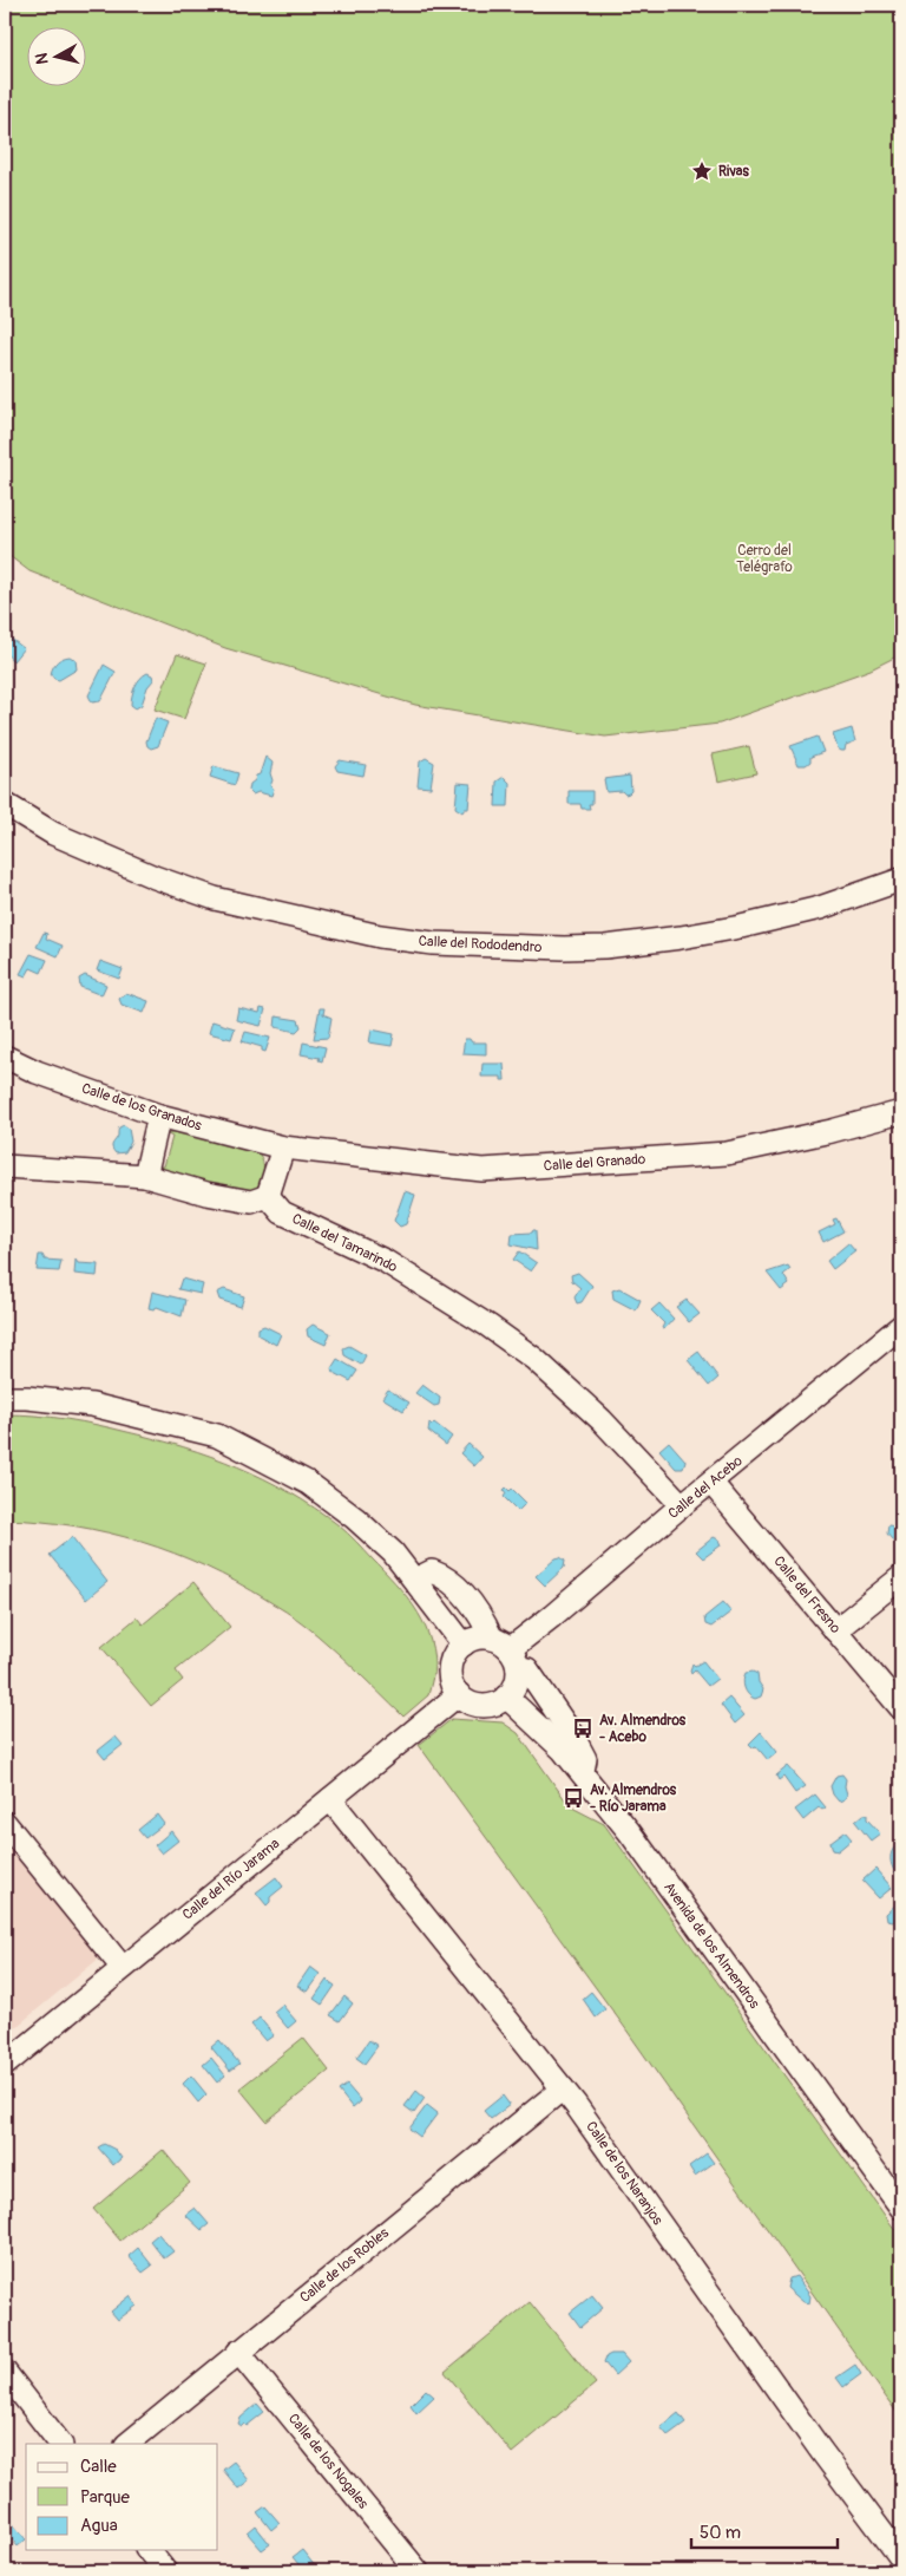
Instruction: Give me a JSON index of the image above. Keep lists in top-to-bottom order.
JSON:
{
  "streets": {
    "street": [
      "Calle del Rododendro",
      "Calle de los Granados",
      "Calle del Granado",
      "Calle del Tamarindo",
      "Calle del Acebo",
      "Calle del Fresno",
      "Calle del Río Jarama",
      "Avenida de los Almendros",
      "Calle de los Naranjos",
      "Calle de los Robles",
      "Calle de los Nogales"
    ]
  },
  "crossings": [
    ["Calle de los Granados", "Calle del Granado"],
    ["Calle del Tamarindo", "Calle del Acebo"],
    ["Calle del Acebo", "Calle del Fresno"],
    ["Calle del Acebo", "Calle del Río Jarama"],
    ["Calle del Acebo", "Avenida de los Almendros"],
    ["Calle del Río Jarama", "Avenida de los Almendros"],
    ["Calle del Río Jarama", "Calle de los Naranjos"],
    ["Calle de los Naranjos", "Calle de los Robles"],
    ["Calle de los Robles", "Calle de los Nogales"]
  ],
  "parks": ["Cerro del Telégrafo"],
  "places": {
    "place": ["Rivas"],
    "bus stop": ["Av. Almendros - Acebo", "Av. Almendros - Río Jarama"]
  },
  "legend": ["Calle", "Parque", "Agua"],
  "scale_bar": "50 m",
  "north": "left"
}
